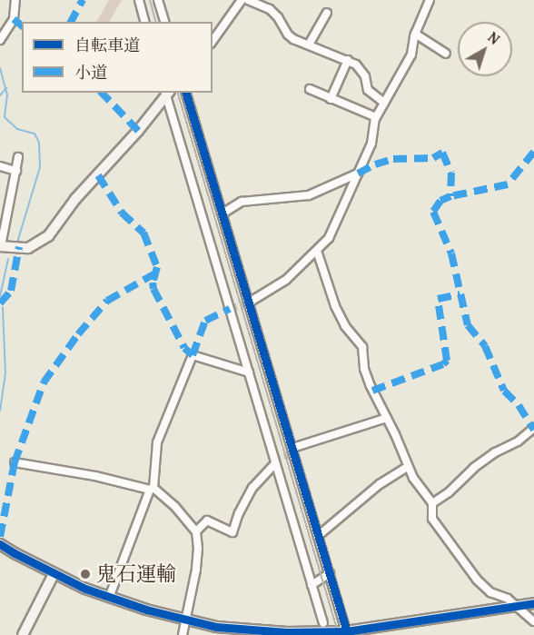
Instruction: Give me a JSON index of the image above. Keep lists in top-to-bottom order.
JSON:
{
  "places": ["鬼石運輸"],
  "legend": ["自転車道", "小道"],
  "north": "top right"
}
